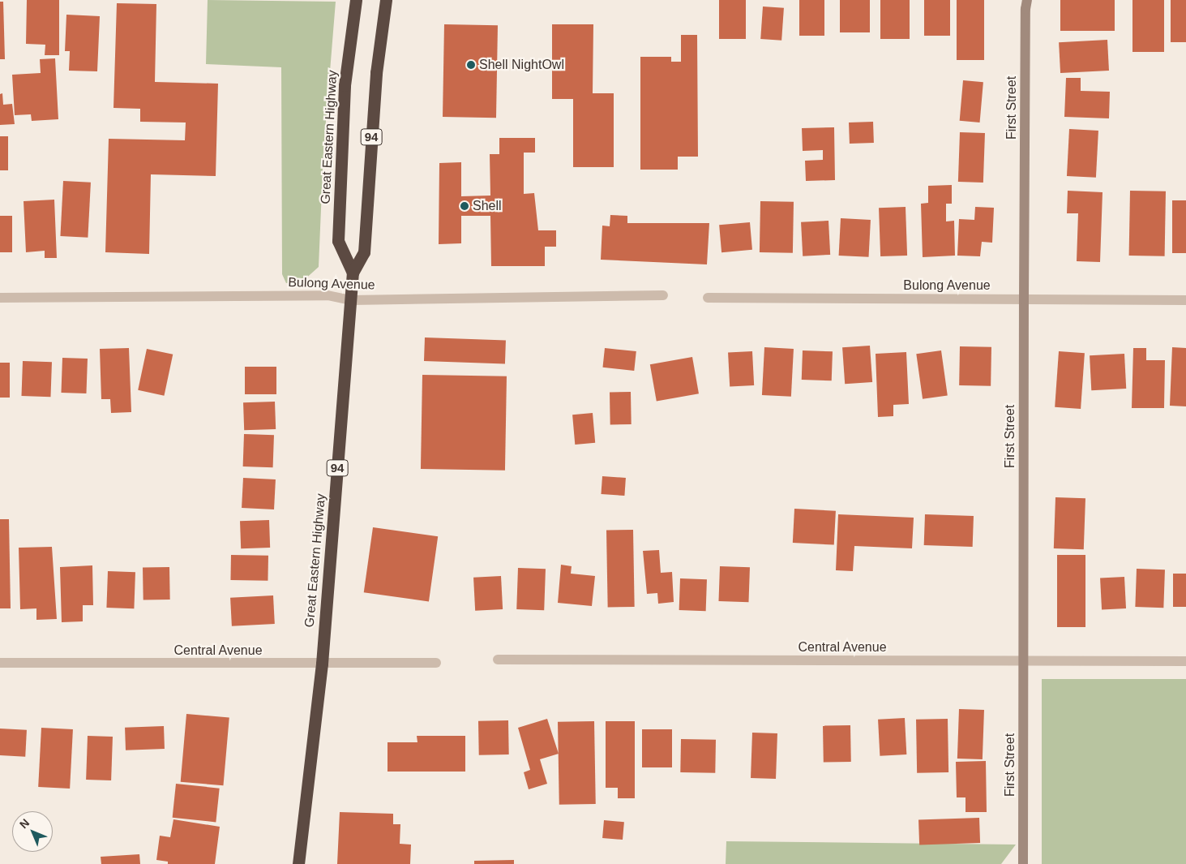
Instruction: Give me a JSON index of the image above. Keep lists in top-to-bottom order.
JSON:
{
  "streets": {
    "highway": ["Great Eastern Highway", "94"],
    "street": ["First Street", "Bulong Avenue", "Central Avenue"]
  },
  "crossings": [
    ["First Street", "Bulong Avenue"],
    ["First Street", "Central Avenue"],
    ["Great Eastern Highway", "Bulong Avenue"],
    ["Great Eastern Highway", "Central Avenue"]
  ],
  "places": ["Shell NightOwl", "Shell"],
  "north": "top left"
}
